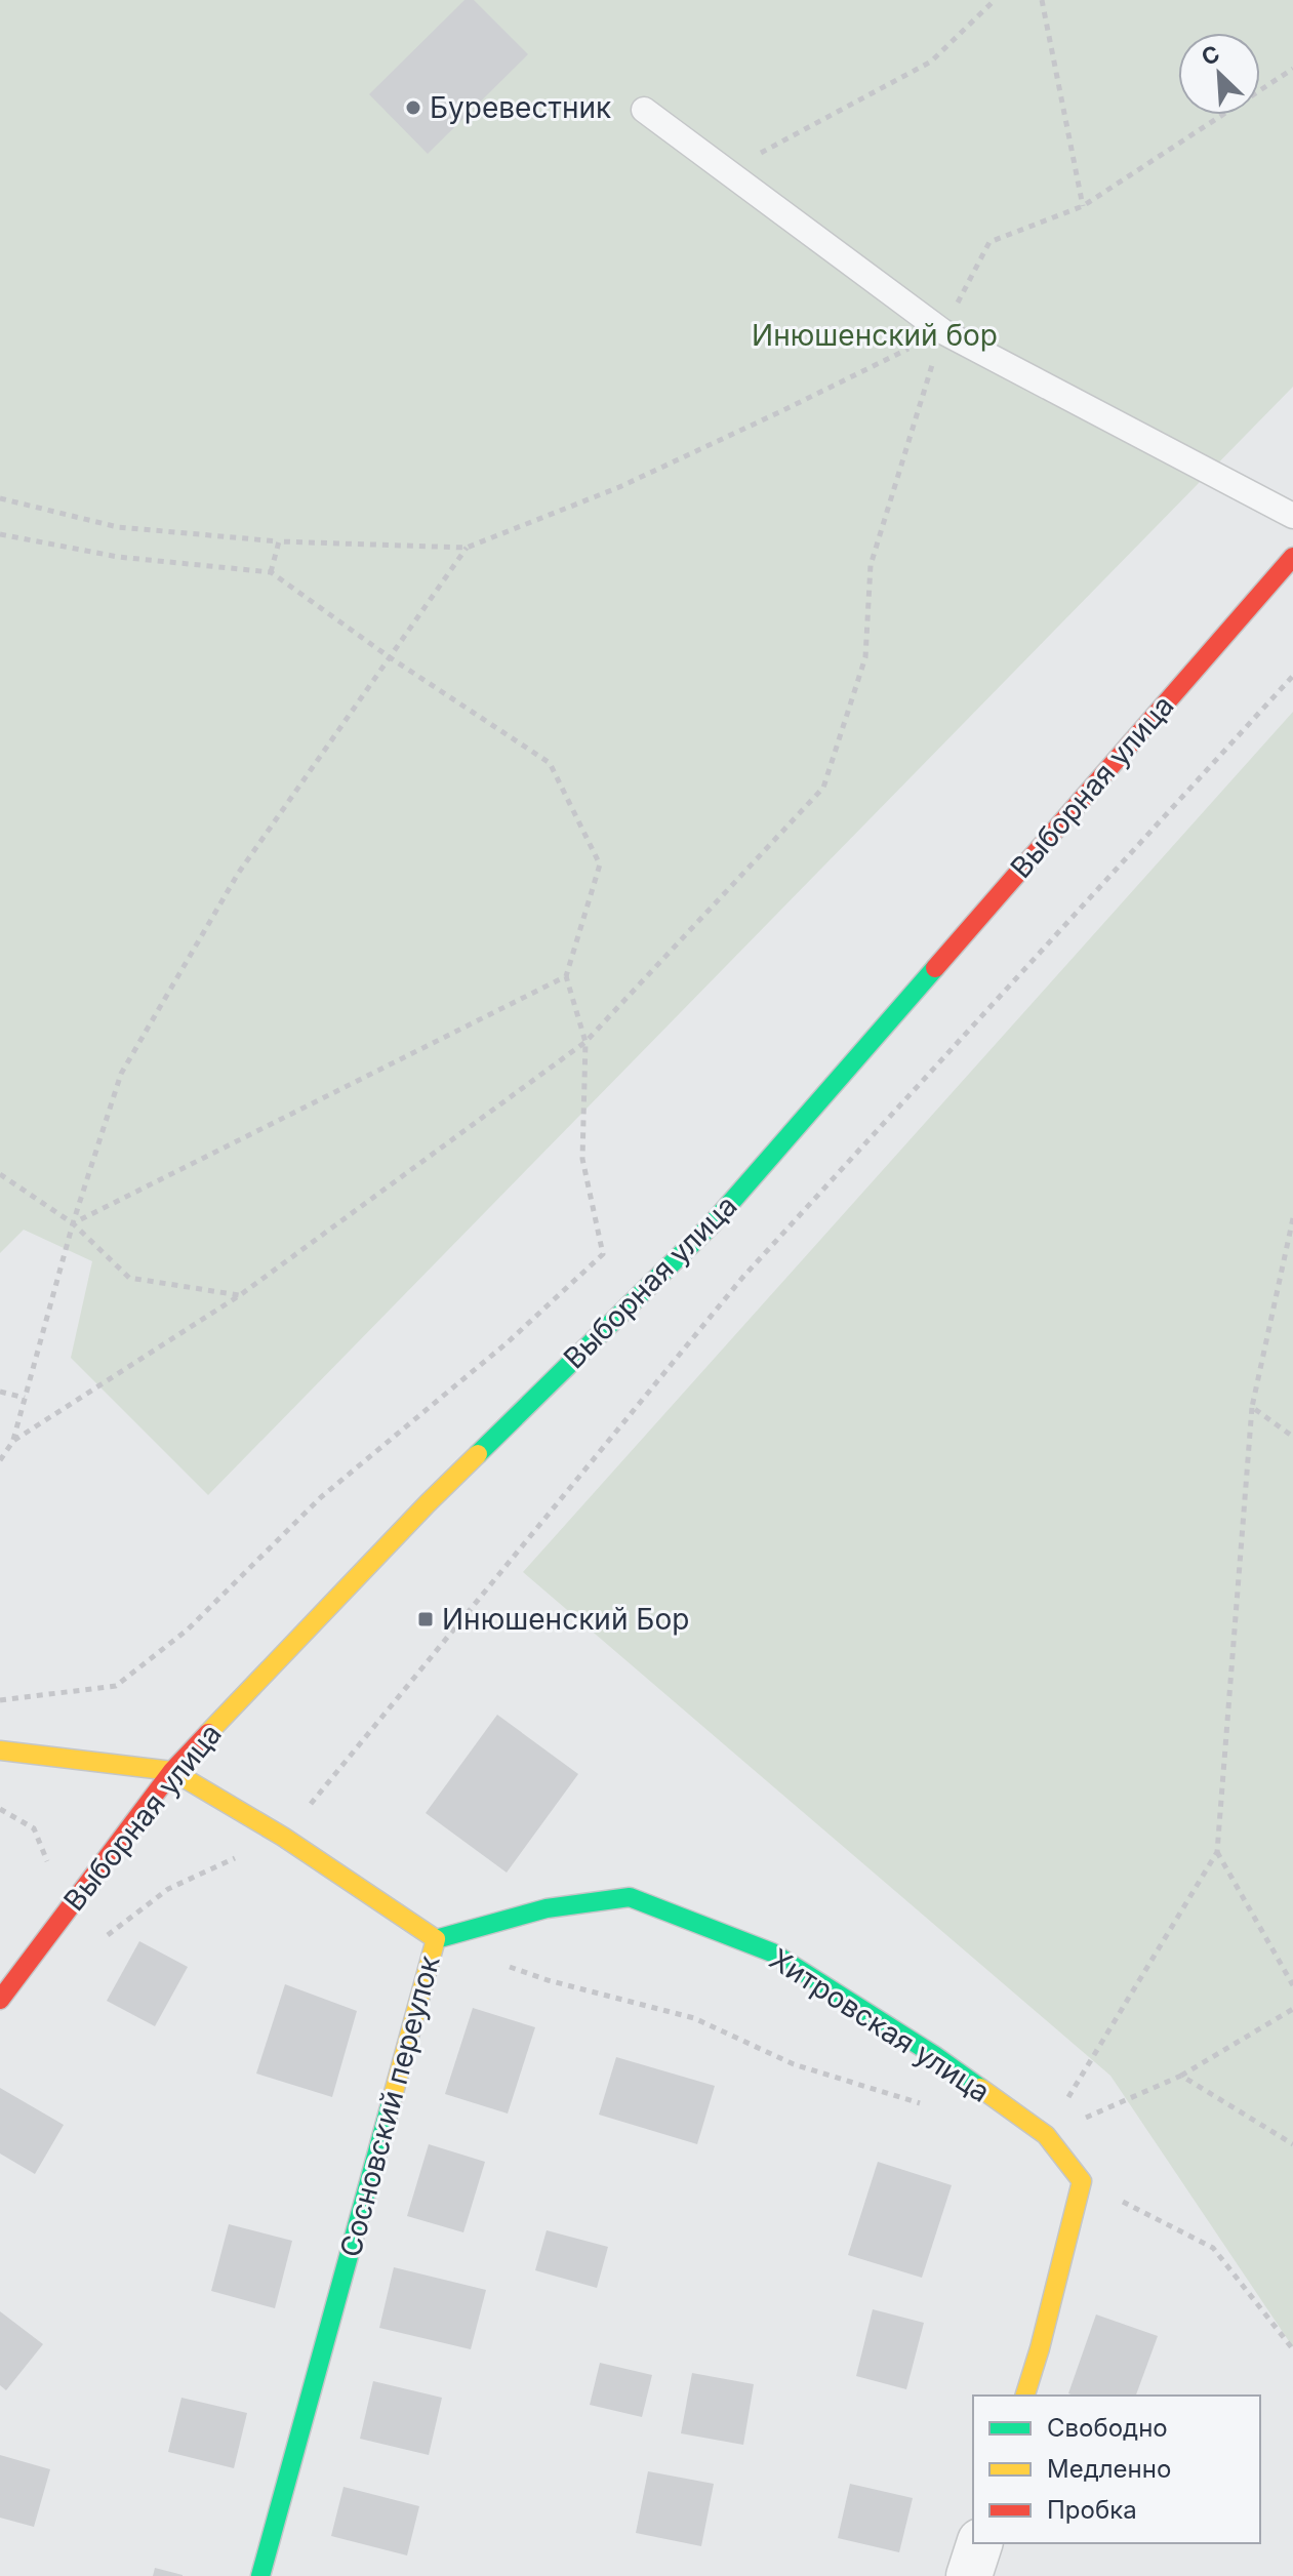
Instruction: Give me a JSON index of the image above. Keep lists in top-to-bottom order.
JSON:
{
  "streets": {
    "main road": ["Выборная улица", "Хитровская улица", "Сосновский переулок"]
  },
  "crossings": [
    ["Выборная улица", "Сосновский переулок"],
    ["Хитровская улица", "Сосновский переулок"]
  ],
  "parks": ["Инюшенский бор"],
  "places": {
    "other": ["Буревестник"],
    "transit": ["Инюшенский Бор"]
  },
  "legend": ["Свободно", "Медленно", "Пробка"],
  "north": "top left"
}
